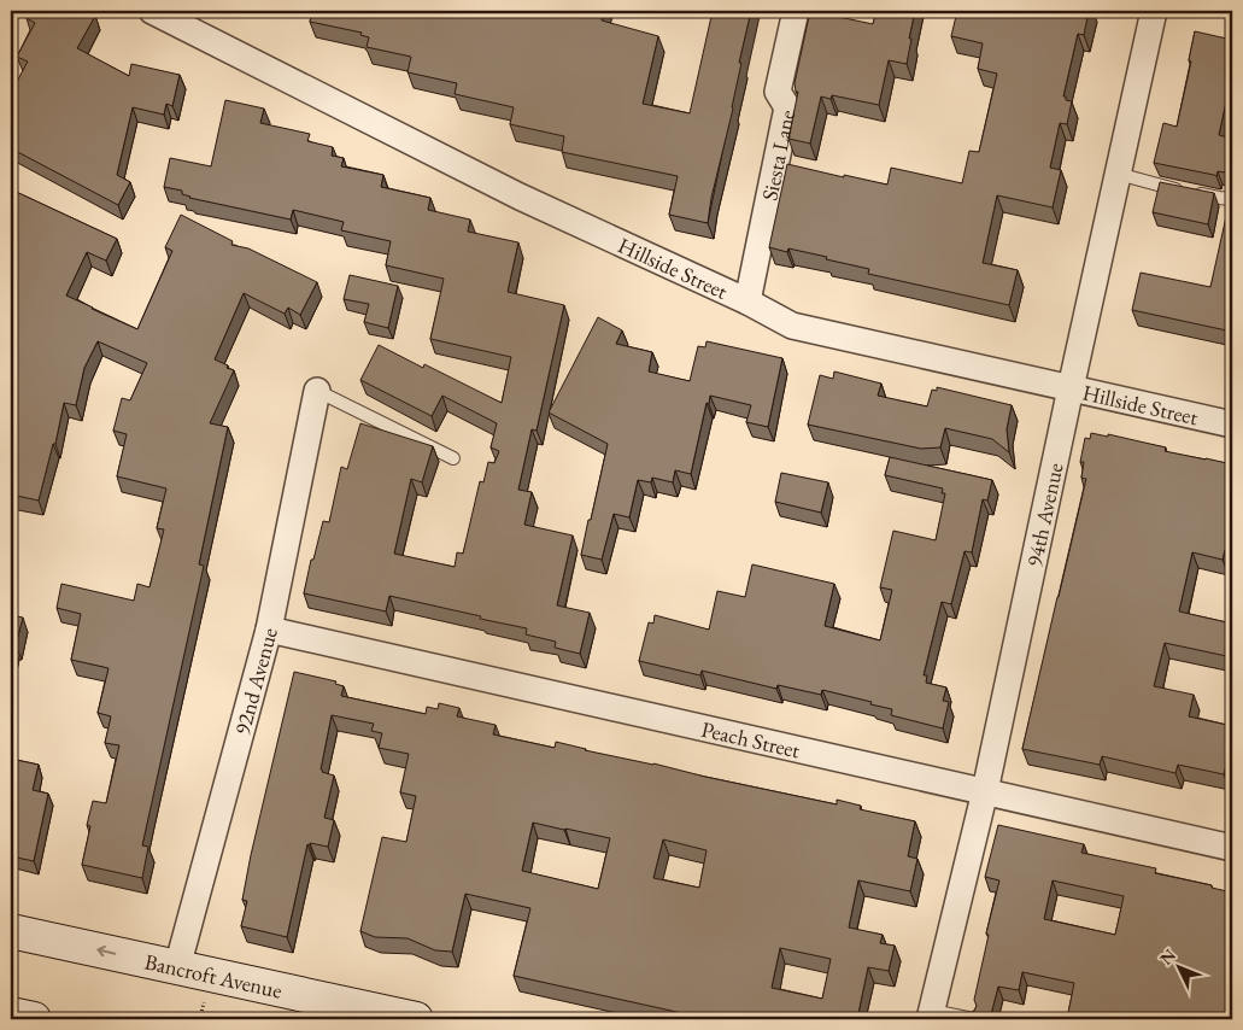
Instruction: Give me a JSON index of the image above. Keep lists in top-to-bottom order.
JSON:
{
  "streets": {
    "main road": ["Bancroft Avenue"],
    "street": [
      "Siesta Lane",
      "Hillside Street",
      "94th Avenue",
      "92nd Avenue",
      "Peach Street"
    ]
  },
  "crossings": [
    ["Siesta Lane", "Hillside Street"],
    ["Hillside Street", "94th Avenue"],
    ["94th Avenue", "Peach Street"],
    ["92nd Avenue", "Peach Street"],
    ["92nd Avenue", "Bancroft Avenue"]
  ],
  "one_way": ["Bancroft Avenue"],
  "north": "top left"
}
